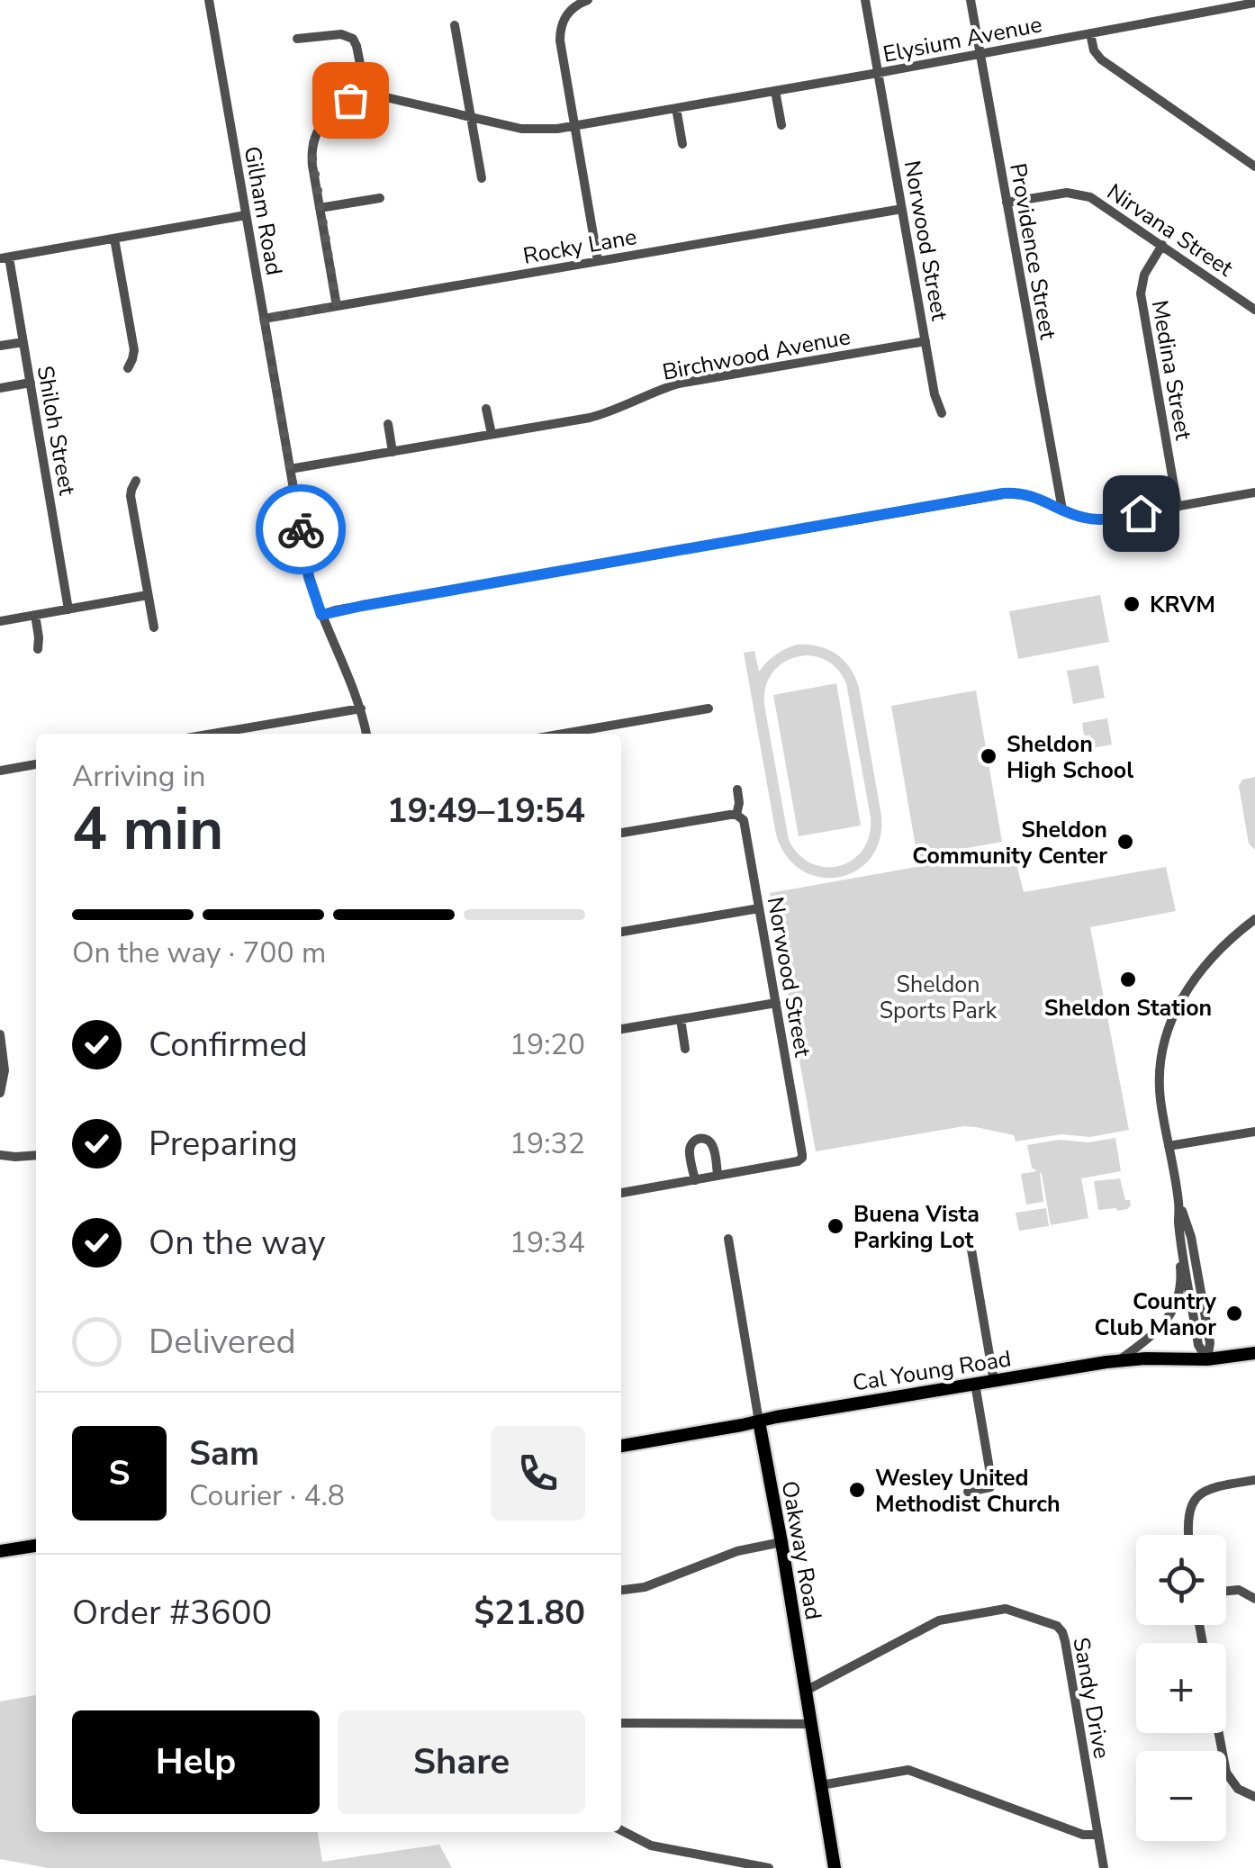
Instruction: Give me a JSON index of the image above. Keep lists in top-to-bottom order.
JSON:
{
  "streets": {
    "main road": ["Cal Young Road", "Oakway Road"],
    "street": [
      "Elysium Avenue",
      "Gilham Road",
      "Nirvana Street",
      "Norwood Street",
      "Rocky Lane",
      "Providence Street",
      "Birchwood Avenue",
      "Medina Street",
      "Shiloh Street",
      "Sandy Drive"
    ]
  },
  "crossings": [
    ["Elysium Avenue", "Norwood Street"],
    ["Elysium Avenue", "Providence Street"],
    ["Gilham Road", "Rocky Lane"],
    ["Gilham Road", "Birchwood Avenue"],
    ["Nirvana Street", "Providence Street"],
    ["Nirvana Street", "Medina Street"],
    ["Norwood Street", "Rocky Lane"],
    ["Norwood Street", "Birchwood Avenue"],
    ["Cal Young Road", "Oakway Road"],
    ["Oakway Road", "Sandy Drive"]
  ],
  "parks": ["Sheldon Sports Park"],
  "places": [
    "KRVM",
    "Sheldon High School",
    "Sheldon Community Center",
    "Sheldon Station",
    "Buena Vista Parking Lot",
    "Country Club Manor",
    "Wesley United Methodist Church"
  ],
  "page": {
    "heading": ["4 min", "Arriving in", "19:49–19:54"],
    "panel": [
      "Sam",
      "Courier · 4.8",
      "Order #3600",
      "$21.80"
    ],
    "bar": "On the way · 700 m",
    "list": [
      ["Confirmed", "19:20"],
      ["Preparing", "19:32"],
      ["On the way", "19:34"],
      "Delivered"
    ],
    "round": "S",
    "map_buttons": ["+", "−"],
    "buttons": ["Help", "Share"]
  }
}
